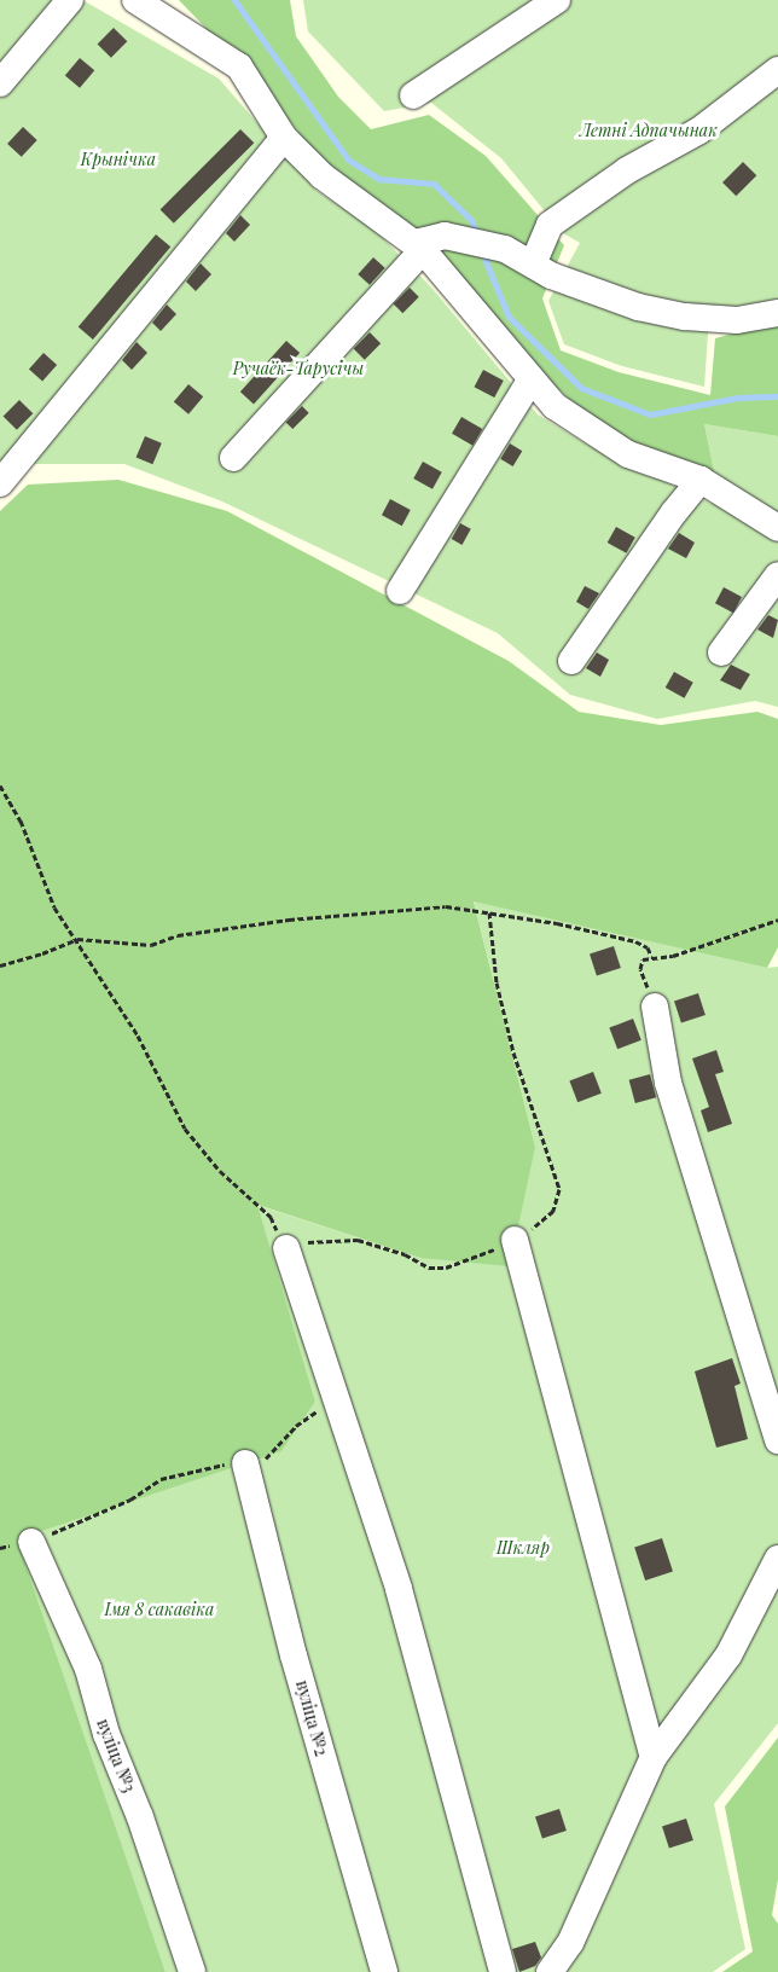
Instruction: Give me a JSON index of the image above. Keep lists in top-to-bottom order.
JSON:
{
  "streets": {
    "street": ["вуліца №2", "вуліца №3"]
  },
  "parks": [
    "Летні Адпачынак",
    "Крынічка",
    "Ручаёк-Тарусічы",
    "Шкляр",
    "Імя 8 сакавіка"
  ]
}
